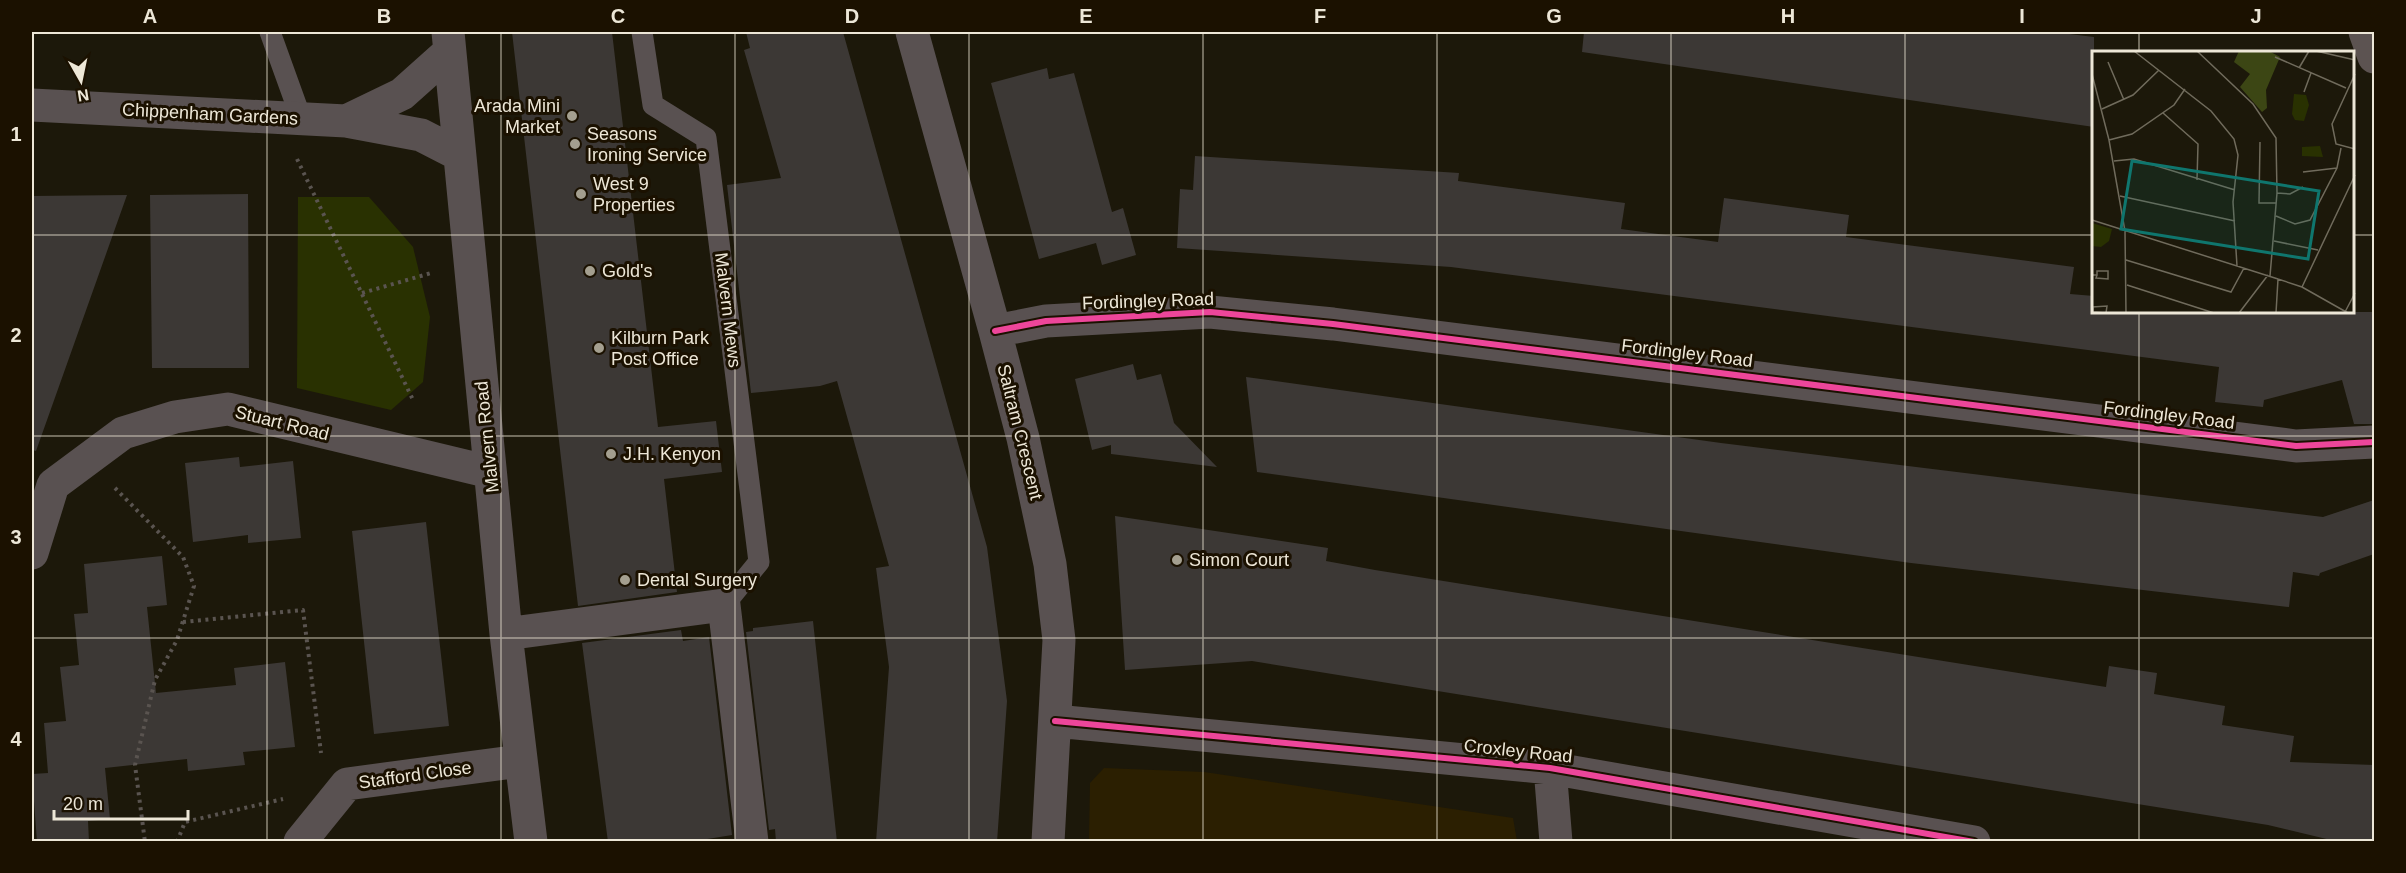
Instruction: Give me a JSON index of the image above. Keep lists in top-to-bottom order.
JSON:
{
  "streets": {
    "street": [
      "Chippenham Gardens",
      "Fordingley Road",
      "Stuart Road",
      "Saltram Crescent",
      "Malvern Road",
      "Croxley Road",
      "Stafford Close"
    ],
    "lane": ["Malvern Mews"]
  },
  "crossings": [
    ["Chippenham Gardens", "Malvern Road"],
    ["Fordingley Road", "Saltram Crescent"],
    ["Stuart Road", "Malvern Road"],
    ["Saltram Crescent", "Croxley Road"],
    ["Malvern Road", "Stafford Close"]
  ],
  "places": [
    "Arada Mini Market",
    "Seasons Ironing Service",
    "West 9 Properties",
    "Gold's",
    "Kilburn Park Post Office",
    "J.H. Kenyon",
    "Simon Court",
    "Dental Surgery"
  ],
  "scale_bar": "20 m",
  "north": "bottom",
  "grid": {
    "columns": [
      "A",
      "B",
      "C",
      "D",
      "E",
      "F",
      "G",
      "H",
      "I",
      "J"
    ],
    "rows": [
      "1",
      "2",
      "3",
      "4"
    ]
  }
}
